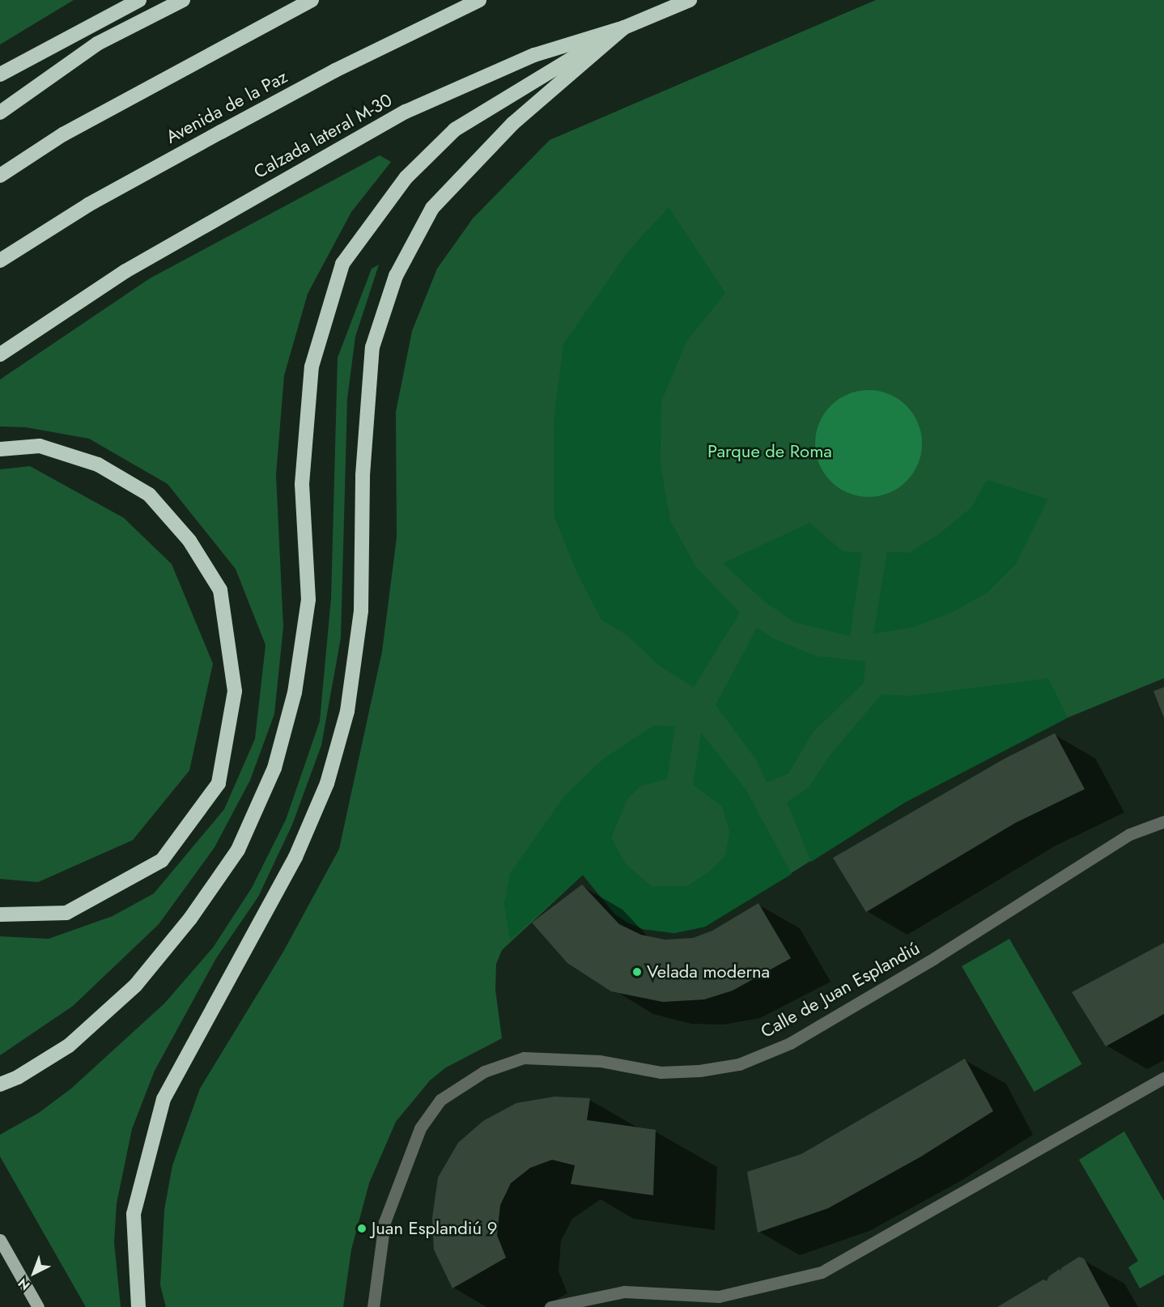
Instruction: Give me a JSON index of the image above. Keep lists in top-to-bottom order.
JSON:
{
  "streets": {
    "highway": ["Avenida de la Paz", "Calzada lateral M-30"],
    "street": ["Calle de Juan Esplandiú"]
  },
  "parks": ["Parque de Roma"],
  "places": ["Velada moderna", "Juan Esplandiú 9"],
  "north": "bottom left"
}
